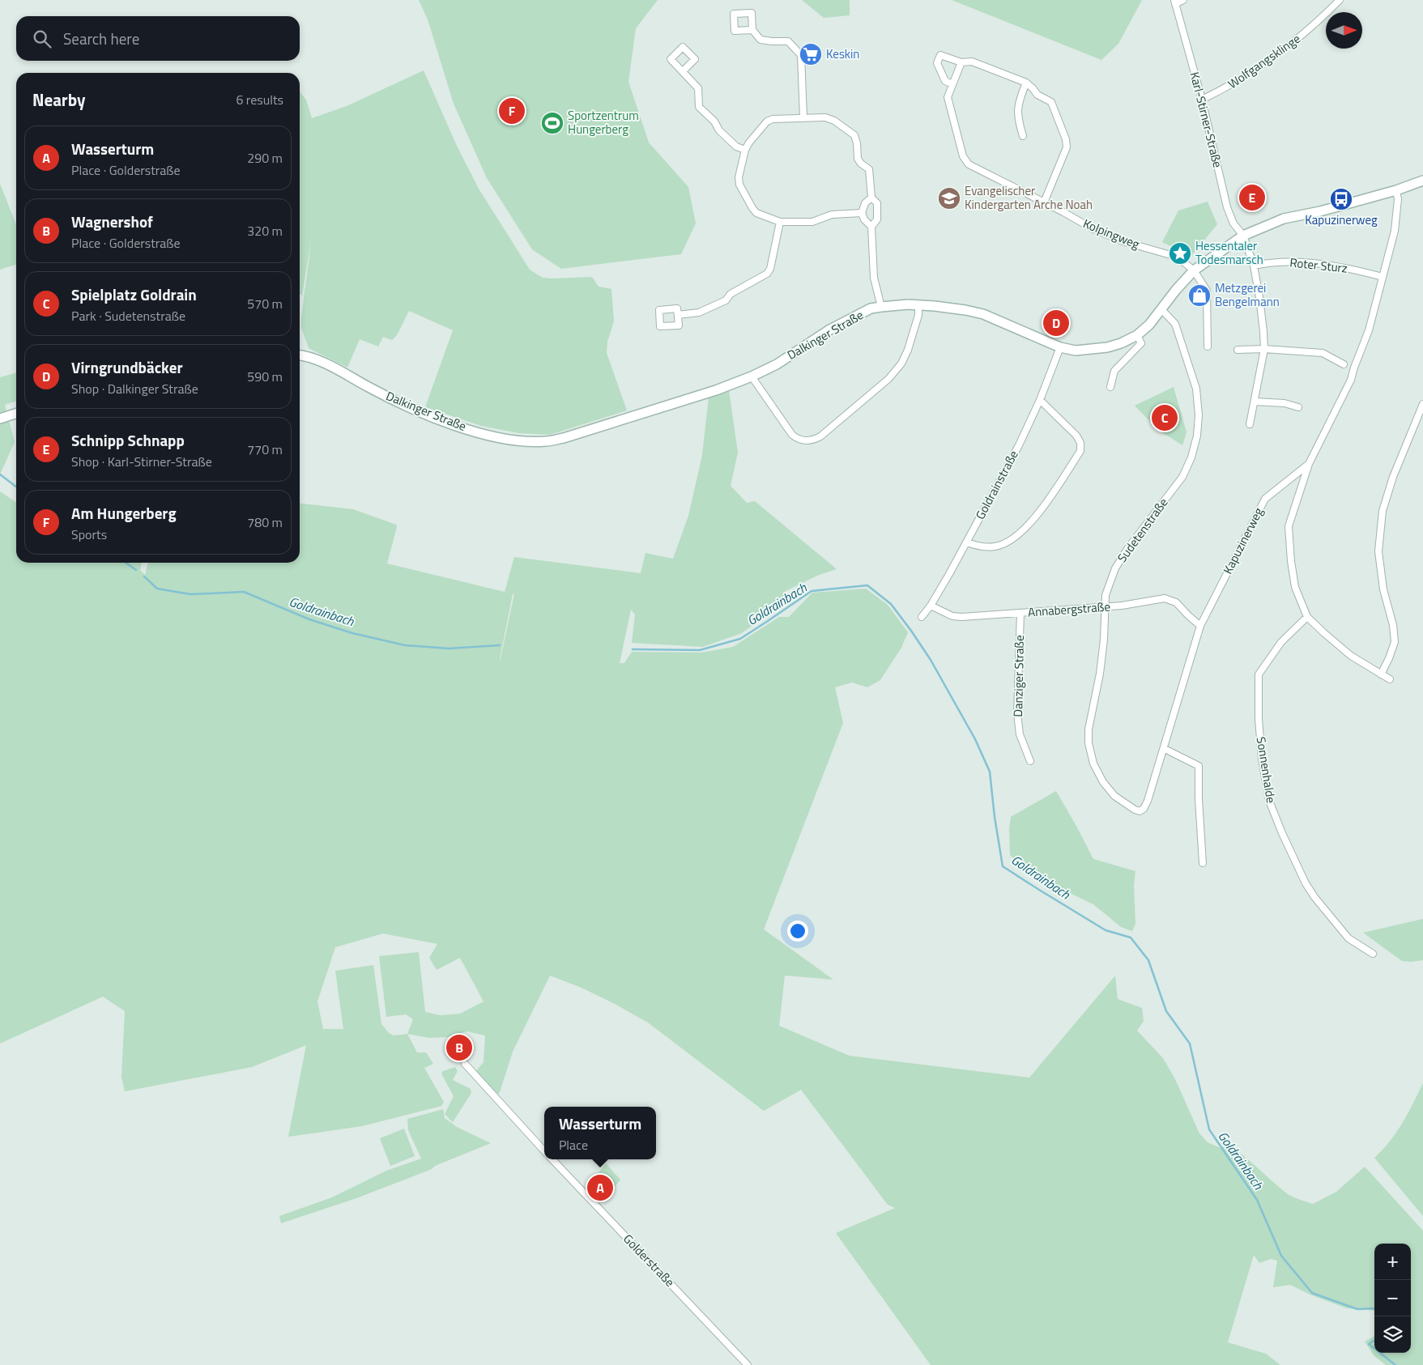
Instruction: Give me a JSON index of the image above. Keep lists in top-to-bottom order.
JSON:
{
  "streets": {
    "street": [
      "Wolfgangsklinge",
      "Karl-Stirner-Straße",
      "Kolpingweg",
      "Roter Sturz",
      "Dalkinger Straße",
      "Goldrainstraße",
      "Sudetenstraße",
      "Kapuzinerweg",
      "Annabergstraße",
      "Danziger Straße",
      "Sonnenhalde",
      "Golderstraße"
    ]
  },
  "crossings": [
    ["Wolfgangsklinge", "Karl-Stirner-Straße"],
    ["Karl-Stirner-Straße", "Roter Sturz"],
    ["Karl-Stirner-Straße", "Dalkinger Straße"],
    ["Kolpingweg", "Dalkinger Straße"],
    ["Roter Sturz", "Kapuzinerweg"],
    ["Dalkinger Straße", "Goldrainstraße"],
    ["Dalkinger Straße", "Sudetenstraße"],
    ["Dalkinger Straße", "Kapuzinerweg"],
    ["Goldrainstraße", "Annabergstraße"],
    ["Sudetenstraße", "Kapuzinerweg"],
    ["Sudetenstraße", "Annabergstraße"],
    ["Kapuzinerweg", "Annabergstraße"],
    ["Annabergstraße", "Danziger Straße"]
  ],
  "water": ["Goldrainbach"],
  "places": {
    "supermarket": ["Keskin"],
    "sports": ["Sportzentrum Hungerberg"],
    "school or university": ["Evangelischer Kindergarten Arche Noah"],
    "bus stop": ["Kapuzinerweg"],
    "place": ["Hessentaler Todesmarsch"],
    "shop": ["Metzgerei Bengelmann"]
  },
  "north": "right",
  "page": {
    "search": "Search here",
    "heading": ["Nearby", "6 results"],
    "pins": [
      "F",
      "E",
      "D",
      "C",
      "B",
      "A"
    ],
    "list": [
      {
        "mark": "A",
        "name": "Wasserturm",
        "note": "Place · Golderstraße",
        "value": "290 m"
      },
      {
        "mark": "B",
        "name": "Wagnershof",
        "note": "Place · Golderstraße",
        "value": "320 m"
      },
      {
        "mark": "C",
        "name": "Spielplatz Goldrain",
        "note": "Park · Sudetenstraße",
        "value": "570 m"
      },
      {
        "mark": "D",
        "name": "Virngrundbäcker",
        "note": "Shop · Dalkinger Straße",
        "value": "590 m"
      },
      {
        "mark": "E",
        "name": "Schnipp Schnapp",
        "note": "Shop · Karl-Stirner-Straße",
        "value": "770 m"
      },
      {
        "mark": "F",
        "name": "Am Hungerberg",
        "note": "Sports",
        "value": "780 m"
      }
    ],
    "popup": ["Wasserturm", "Place"],
    "map_buttons": ["+", "−"]
  }
}
